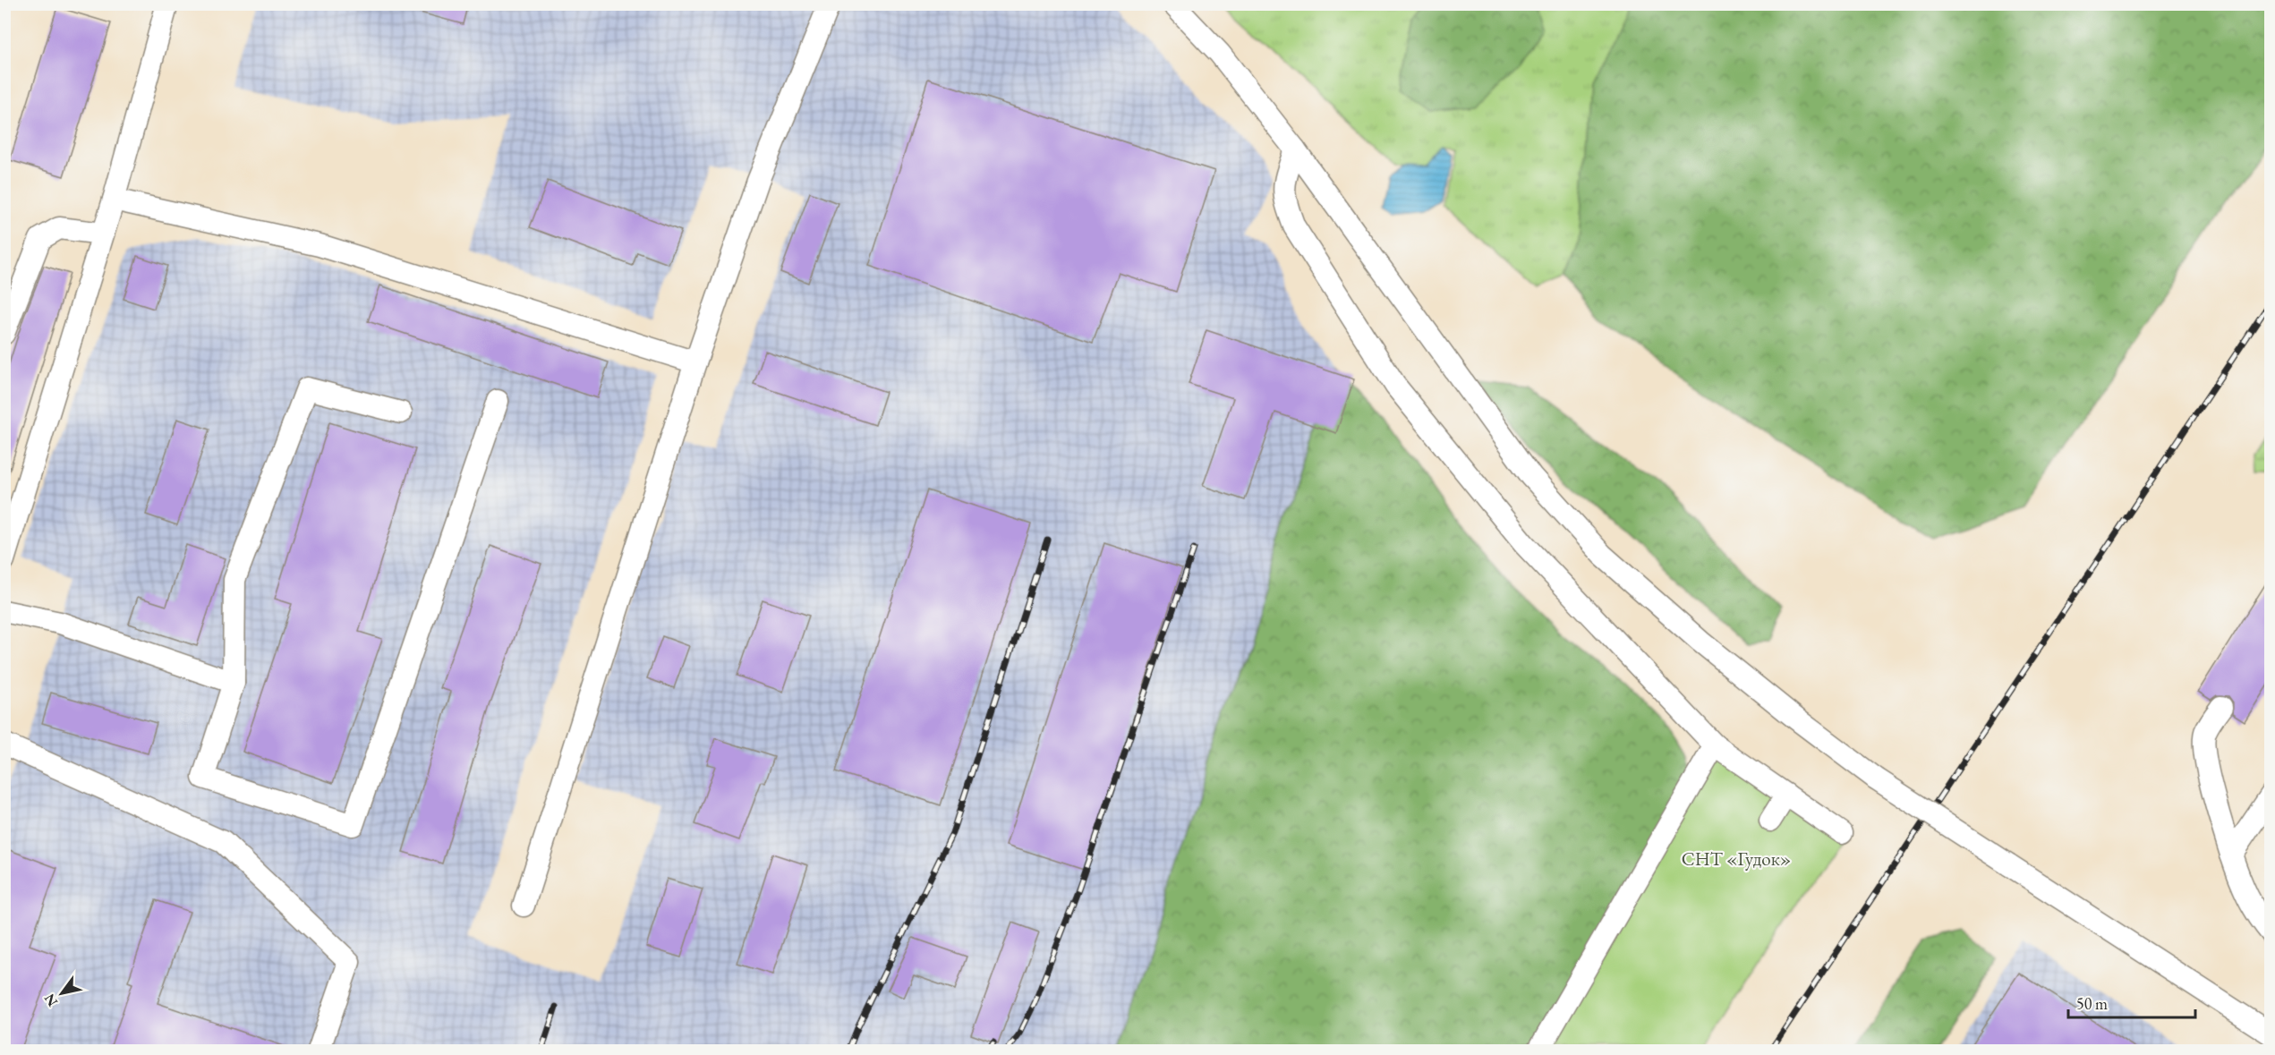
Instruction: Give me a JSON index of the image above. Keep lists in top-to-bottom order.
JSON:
{
  "parks": ["СНТ «Гудок»"],
  "scale_bar": "50 m",
  "north": "bottom left"
}
